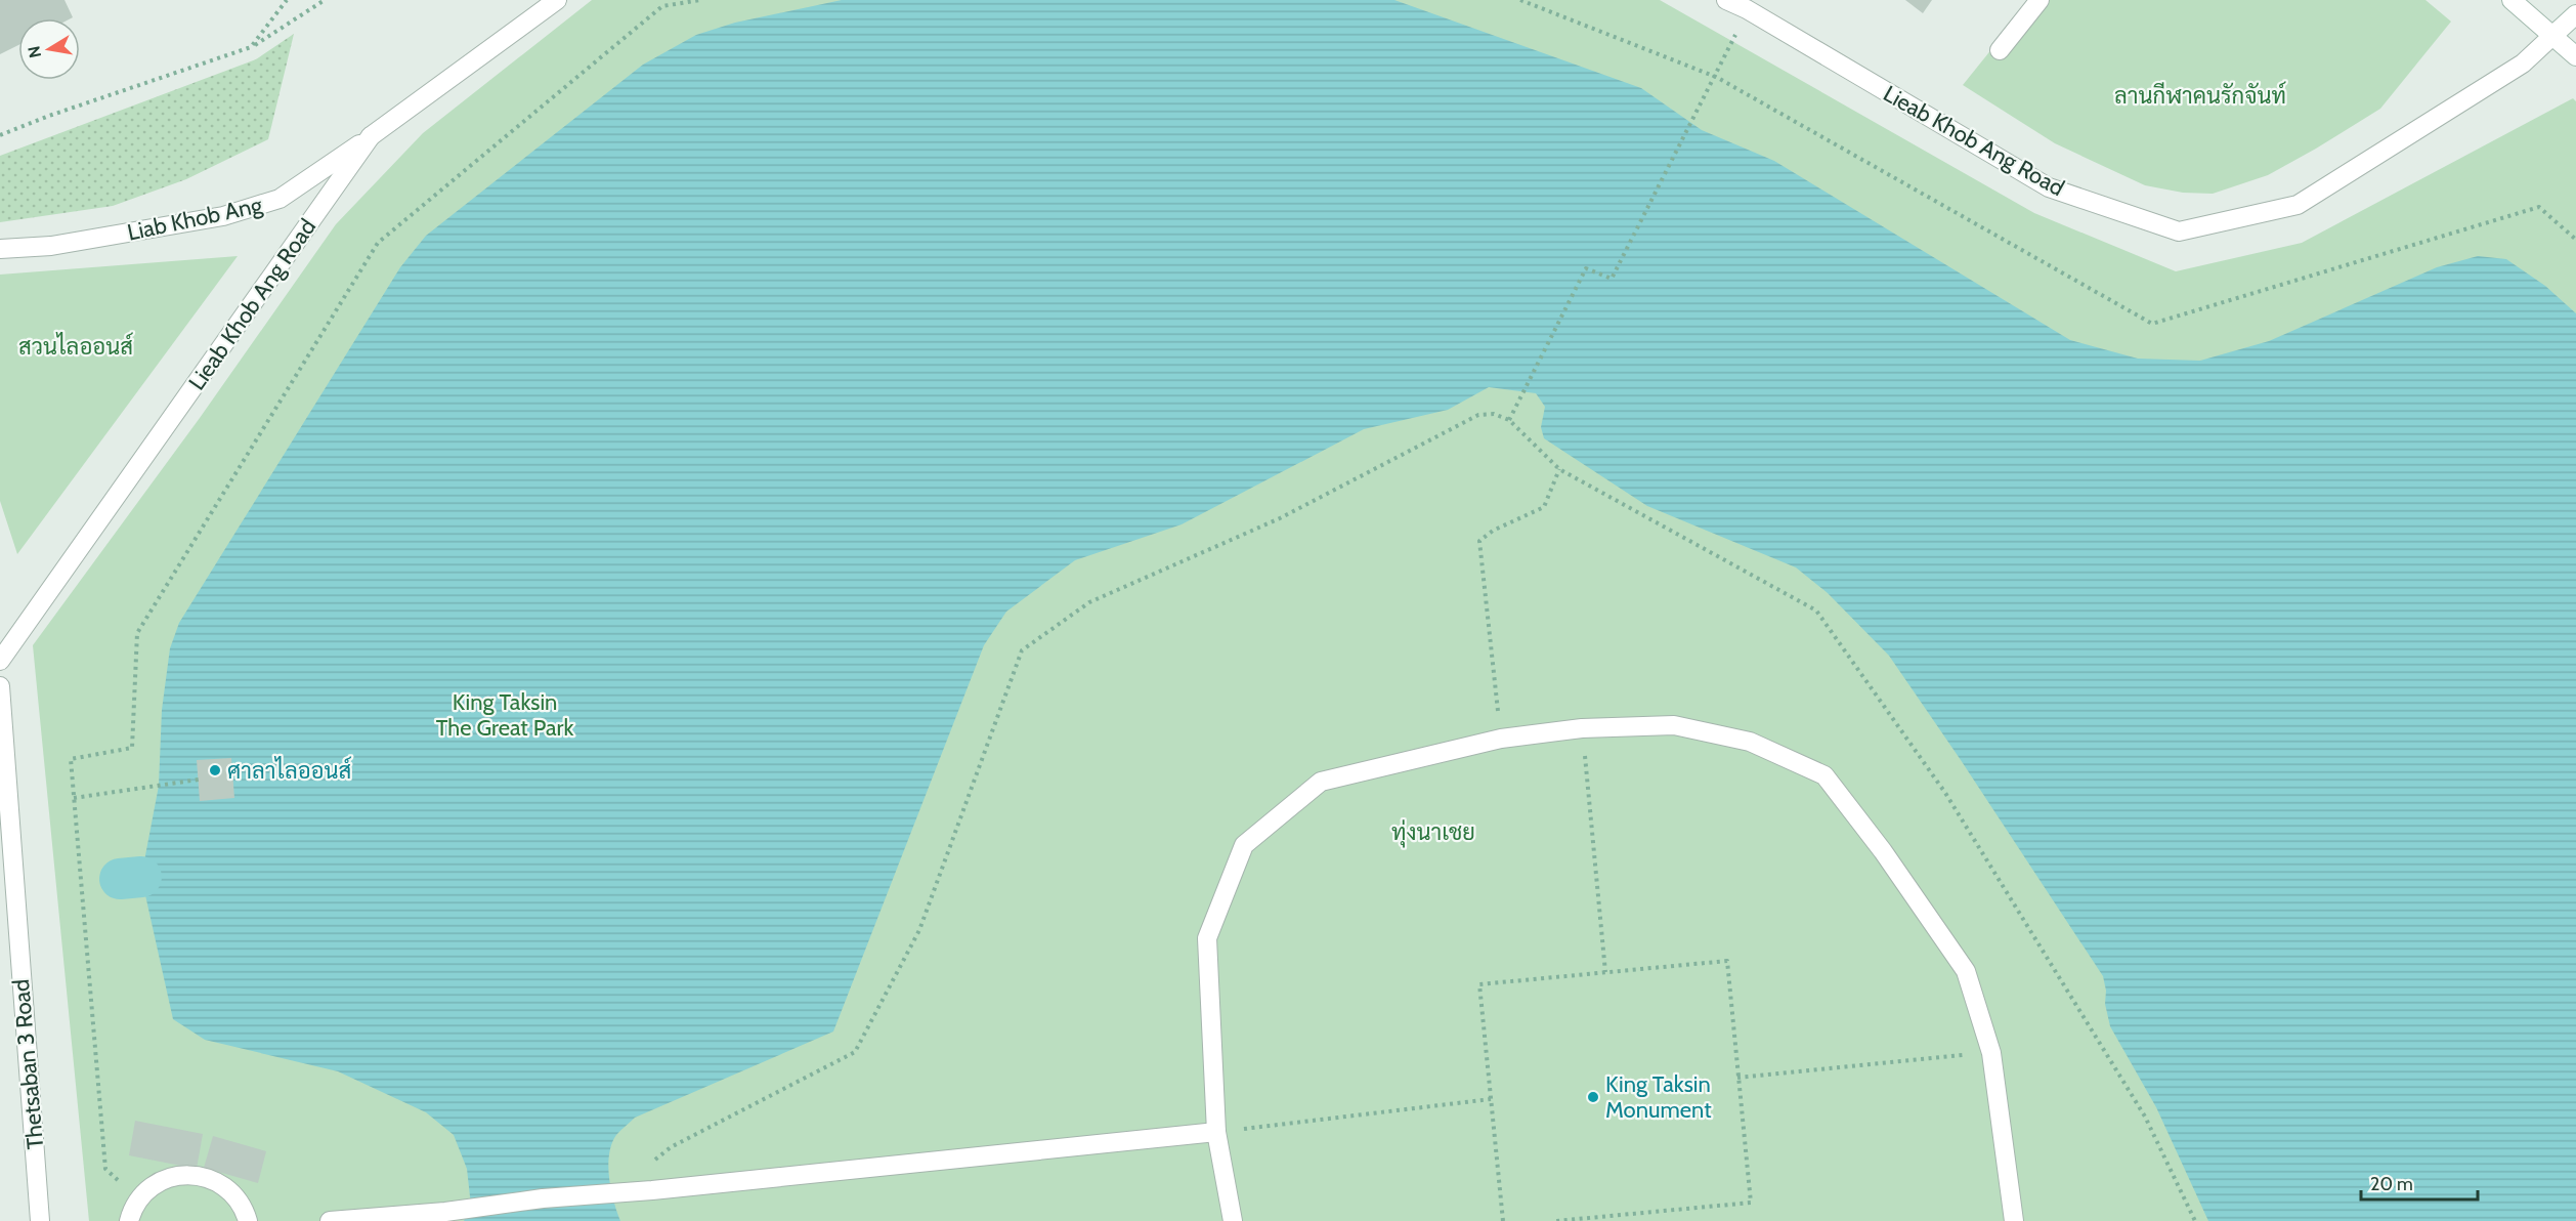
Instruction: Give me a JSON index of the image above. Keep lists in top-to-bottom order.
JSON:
{
  "streets": {
    "street": ["Lieab Khob Ang Road", "Liab Khob Ang", "Thetsaban 3 Road"]
  },
  "crossings": [
    ["Lieab Khob Ang Road", "Liab Khob Ang"]
  ],
  "parks": [
    "ลานกีฬาคนรักจันท์",
    "สวนไลออนส์",
    "King Taksin The Great Park",
    "ทุ่งนาเชย"
  ],
  "places": ["ศาลาไลออนส์", "King Taksin Monument"],
  "scale_bar": "20 m",
  "north": "left"
}
